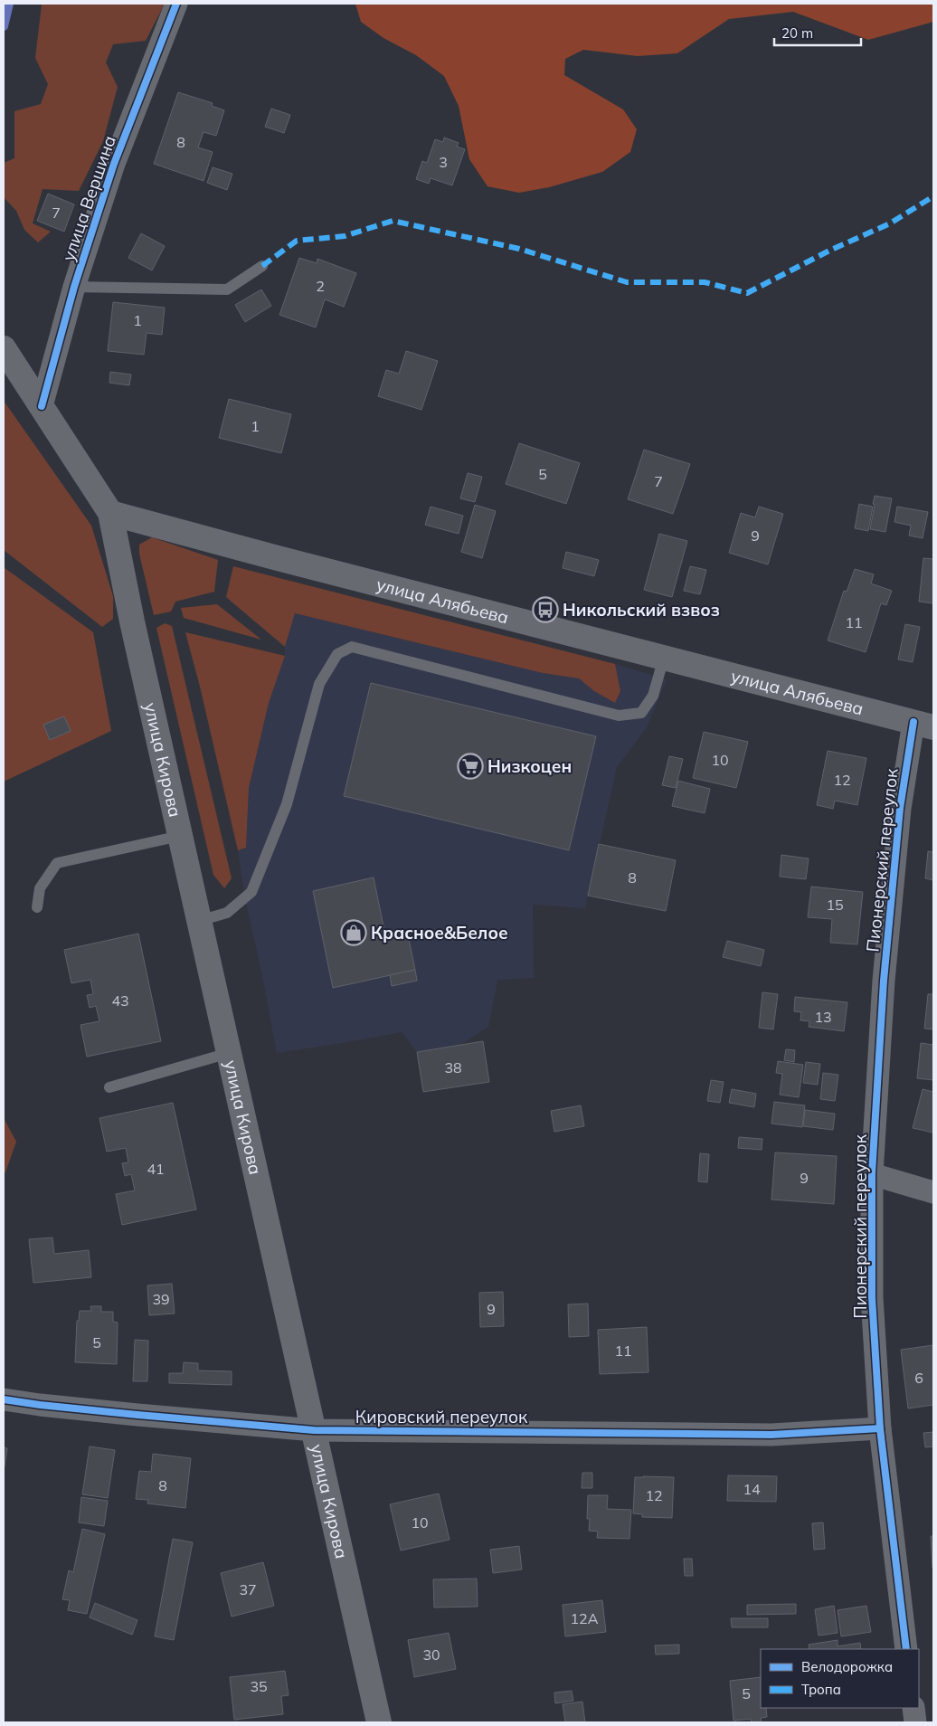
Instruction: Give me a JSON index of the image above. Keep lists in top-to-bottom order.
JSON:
{
  "streets": {
    "main road": ["улица Алябьева", "улица Кирова"],
    "street": ["улица Вершина", "Пионерский переулок", "Кировский переулок"]
  },
  "crossings": [
    ["улица Алябьева", "улица Кирова"],
    ["улица Алябьева", "Пионерский переулок"],
    ["улица Кирова", "Кировский переулок"],
    ["Пионерский переулок", "Кировский переулок"]
  ],
  "places": {
    "bus stop": ["Никольский взвоз"],
    "supermarket": ["Низкоцен"],
    "shop": ["Красное&Белое"]
  },
  "house_numbers": [
    "8",
    "3",
    "7",
    "2",
    "1",
    "1",
    "5",
    "7",
    "9",
    "11",
    "10",
    "12",
    "8",
    "15",
    "43",
    "13",
    "38",
    "41",
    "9",
    "39",
    "9",
    "5",
    "11",
    "6",
    "8",
    "14",
    "12",
    "10",
    "37",
    "12А",
    "30",
    "35",
    "5"
  ],
  "legend": ["Велодорожка", "Тропа"],
  "scale_bar": "20 m"
}
